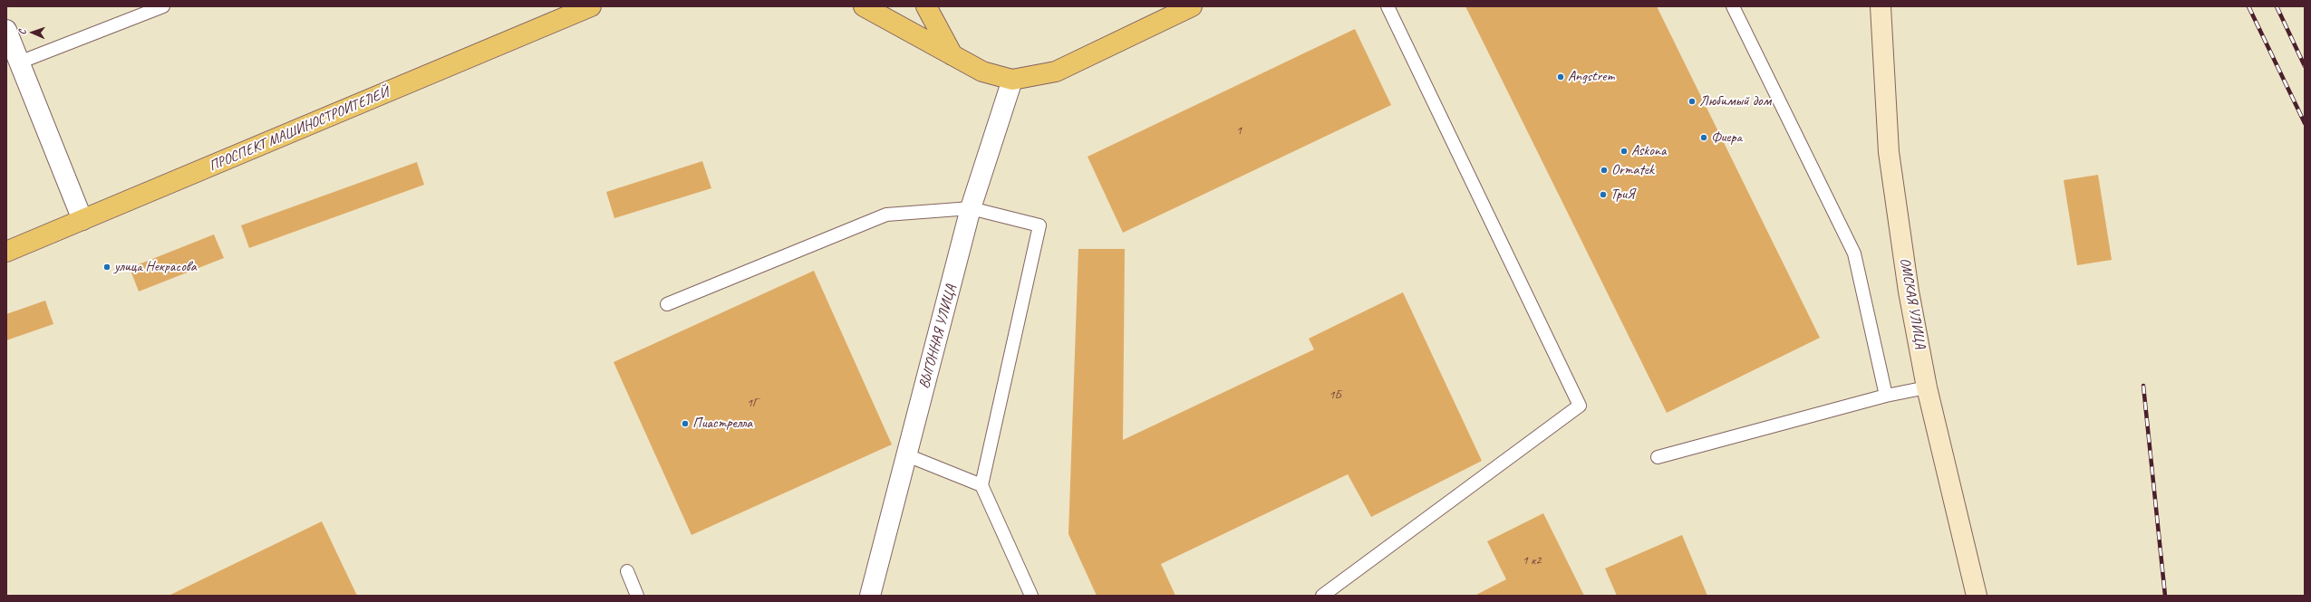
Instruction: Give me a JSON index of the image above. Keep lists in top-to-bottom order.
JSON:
{
  "streets": {
    "main road": ["ПРОСПЕКТ МАШИНОСТРОИТЕЛЕЙ", "ОМСКАЯ УЛИЦА"],
    "street": ["ВЫГОННАЯ УЛИЦА"]
  },
  "places": [
    "Angstrem",
    "Любимый дом",
    "Фиера",
    "Askona",
    "Ormatek",
    "ТриЯ",
    "улица Некрасова",
    "Пиастрелла"
  ],
  "house_numbers": [
    "1",
    "1Б",
    "1Г",
    "1 к2"
  ],
  "north": "left"
}
